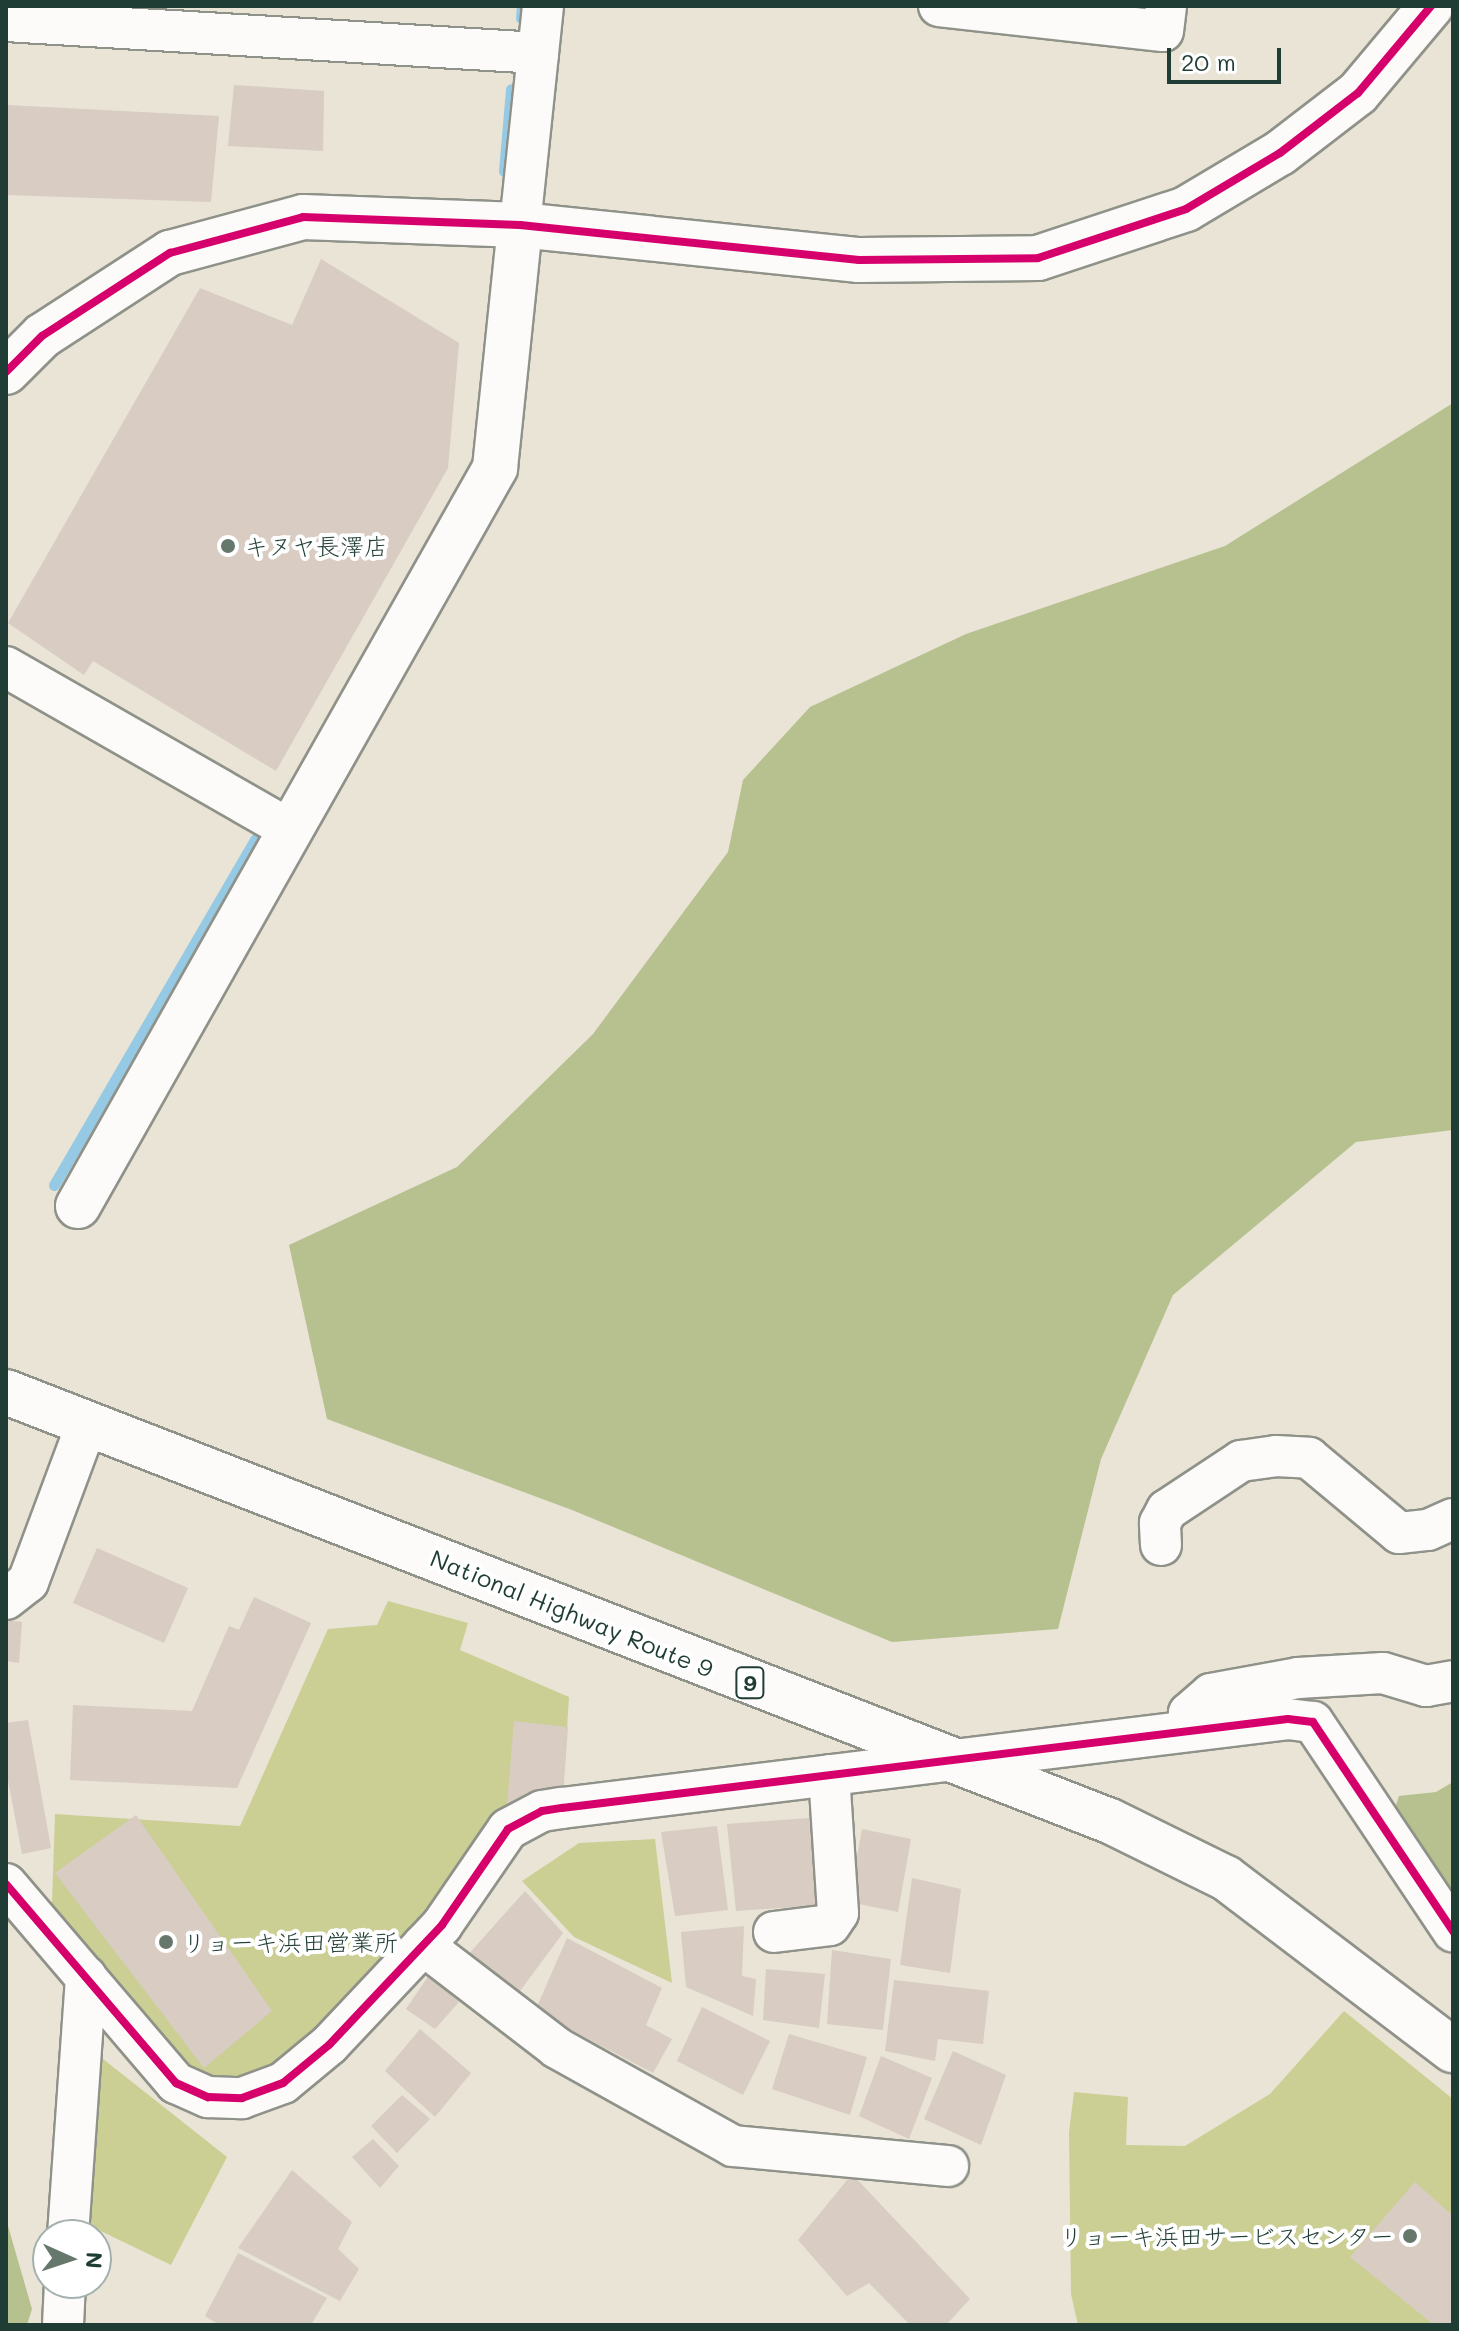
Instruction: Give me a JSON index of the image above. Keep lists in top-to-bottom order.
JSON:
{
  "streets": {
    "main road": ["National Highway Route 9", "9"]
  },
  "places": ["キヌヤ長澤店", "リョーキ浜田営業所", "リョーキ浜田サービスセンター"],
  "scale_bar": "20 m",
  "north": "right"
}
